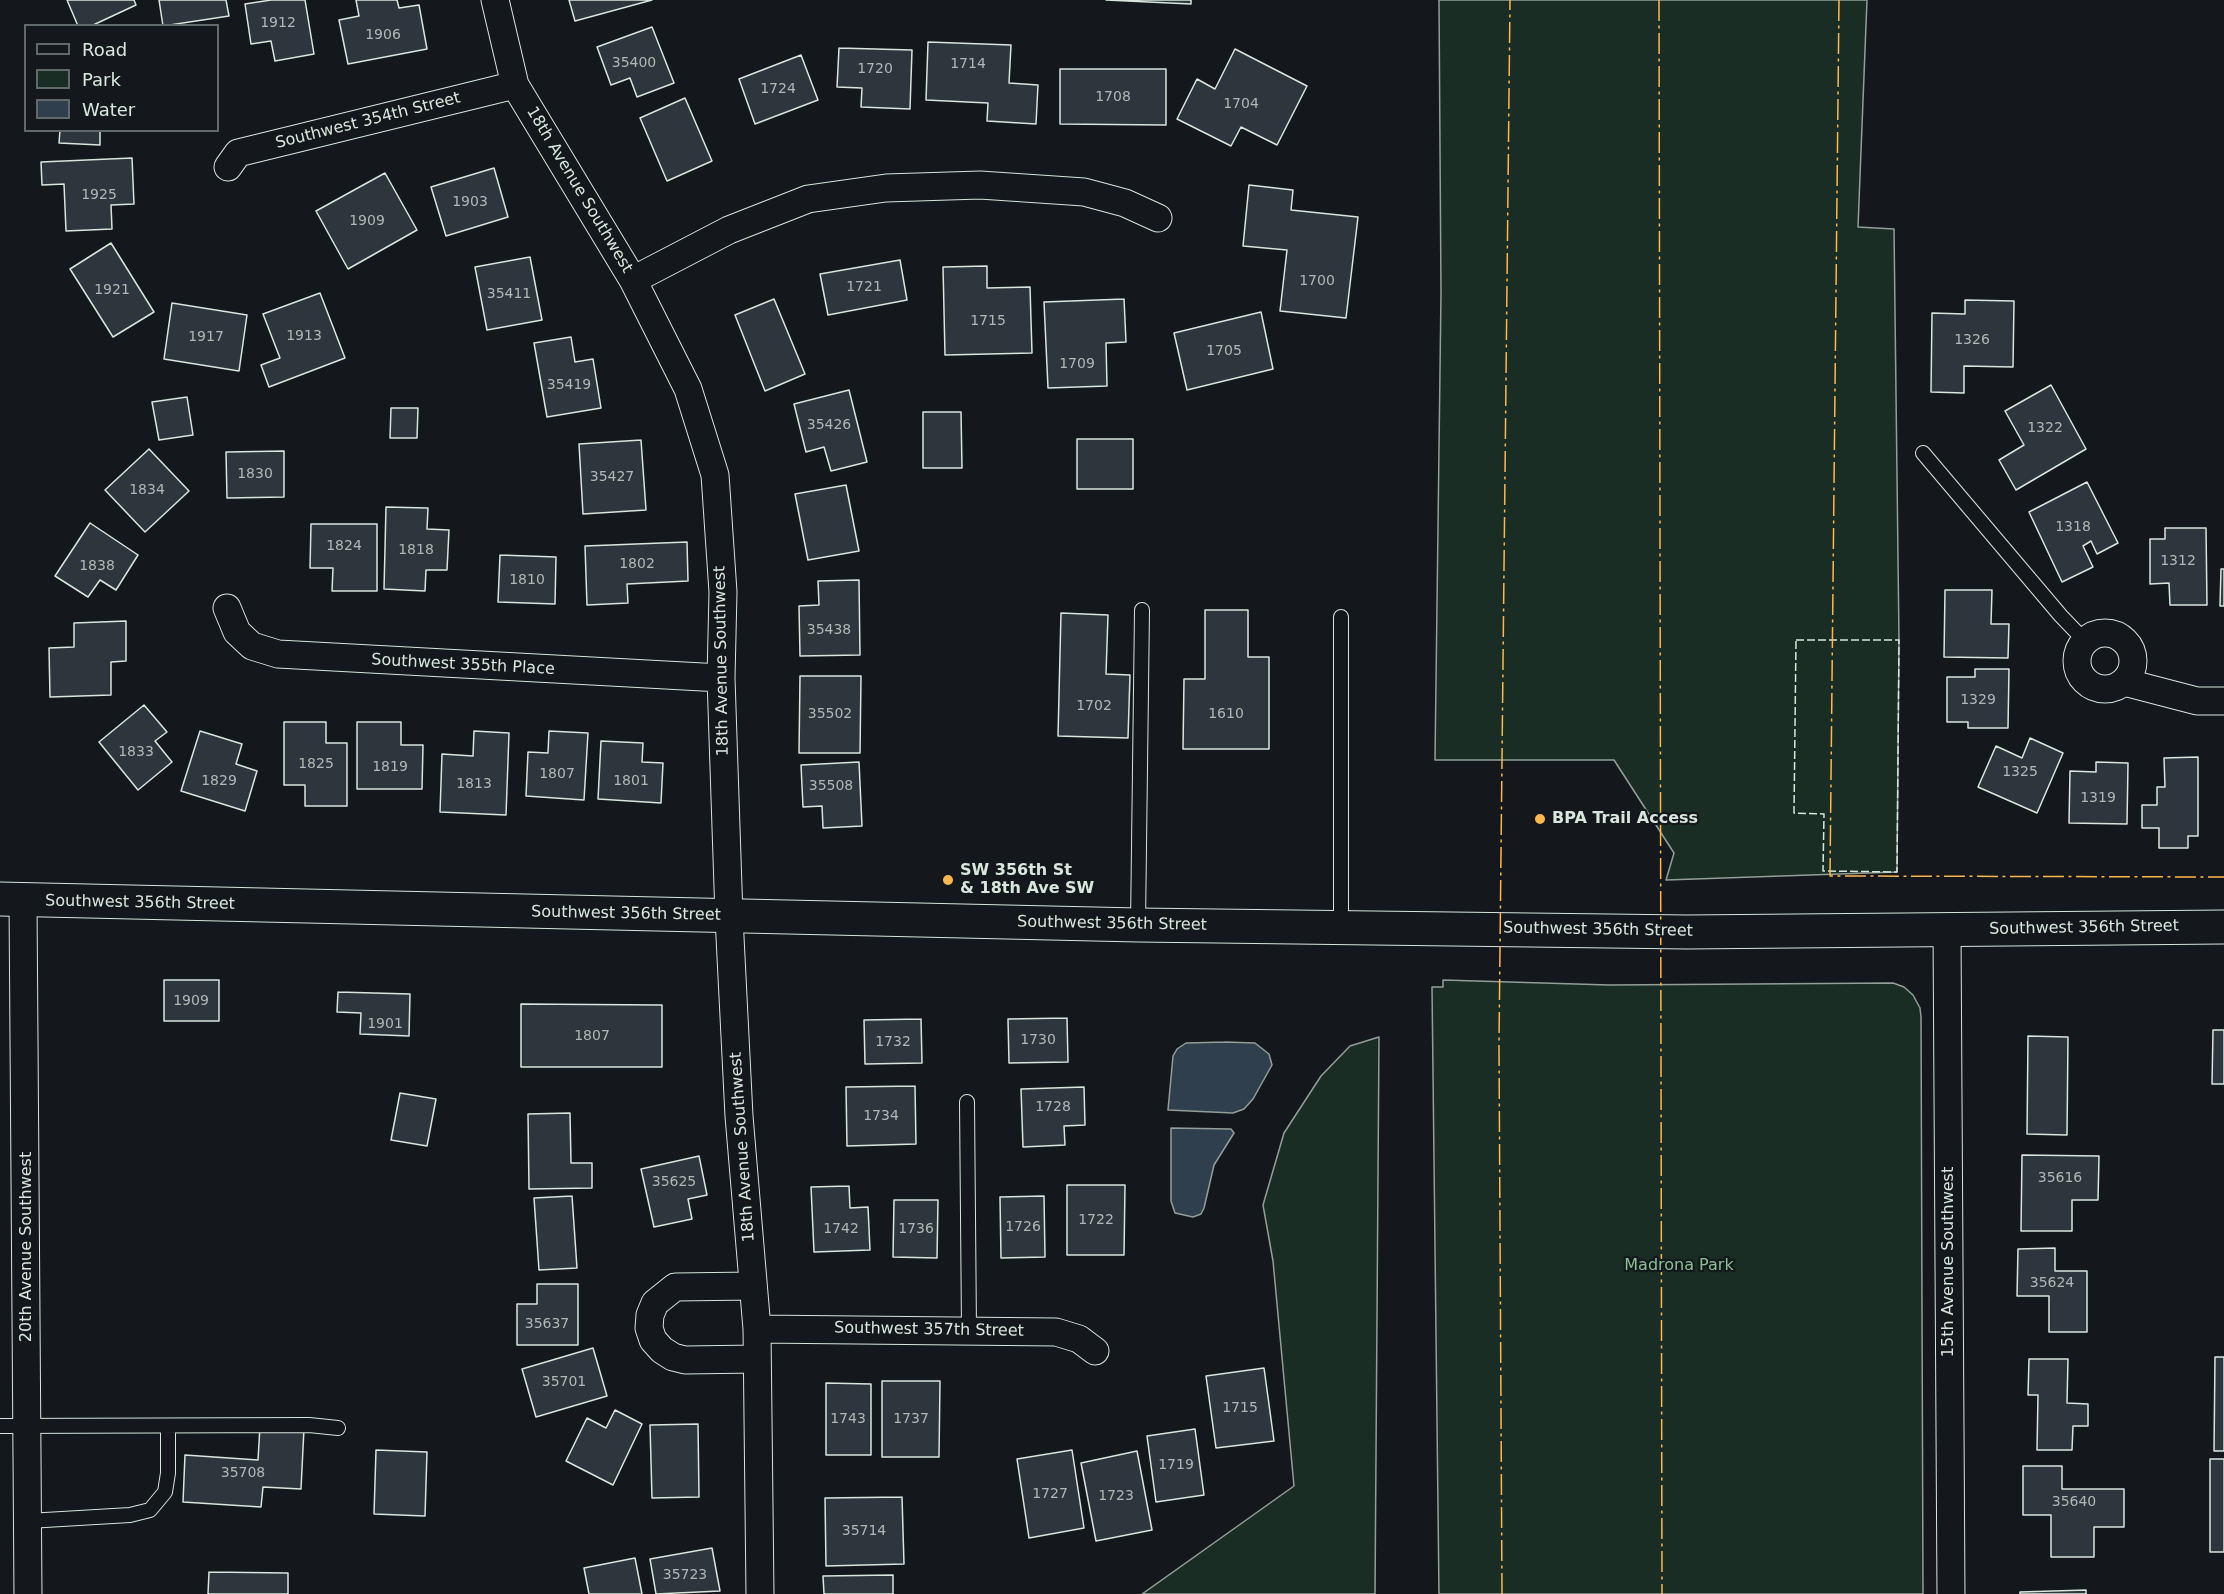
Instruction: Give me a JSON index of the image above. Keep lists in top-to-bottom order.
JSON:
{
  "streets": {
    "main road": ["Southwest 356th Street"],
    "street": [
      "Southwest 354th Street",
      "18th Avenue Southwest",
      "Southwest 355th Place",
      "20th Avenue Southwest",
      "15th Avenue Southwest",
      "Southwest 357th Street"
    ]
  },
  "crossings": [
    ["Southwest 354th Street", "18th Avenue Southwest"],
    ["18th Avenue Southwest", "Southwest 355th Place"],
    ["18th Avenue Southwest", "Southwest 356th Street"],
    ["18th Avenue Southwest", "Southwest 357th Street"],
    ["Southwest 356th Street", "20th Avenue Southwest"],
    ["Southwest 356th Street", "15th Avenue Southwest"]
  ],
  "parks": ["Madrona Park"],
  "places": ["BPA Trail Access", "SW 356th St & 18th Ave SW"],
  "house_numbers": [
    "1912",
    "1906",
    "35400",
    "1714",
    "1720",
    "1724",
    "1708",
    "1704",
    "1925",
    "1903",
    "1909",
    "1700",
    "1721",
    "1921",
    "35411",
    "1715",
    "1913",
    "1917",
    "1326",
    "1705",
    "1709",
    "35419",
    "35426",
    "1322",
    "1830",
    "35427",
    "1834",
    "1318",
    "1824",
    "1818",
    "1312",
    "1802",
    "1838",
    "1810",
    "35438",
    "1329",
    "1702",
    "35502",
    "1610",
    "1833",
    "1825",
    "1819",
    "1325",
    "1807",
    "1829",
    "1801",
    "1813",
    "35508",
    "1319",
    "1909",
    "1901",
    "1807",
    "1730",
    "1732",
    "1728",
    "1734",
    "35616",
    "35625",
    "1722",
    "1726",
    "1742",
    "1736",
    "35624",
    "35637",
    "35701",
    "1715",
    "1743",
    "1737",
    "1719",
    "35708",
    "1727",
    "1723",
    "35640",
    "35714",
    "35723"
  ],
  "legend": ["Road", "Park", "Water"]
}
